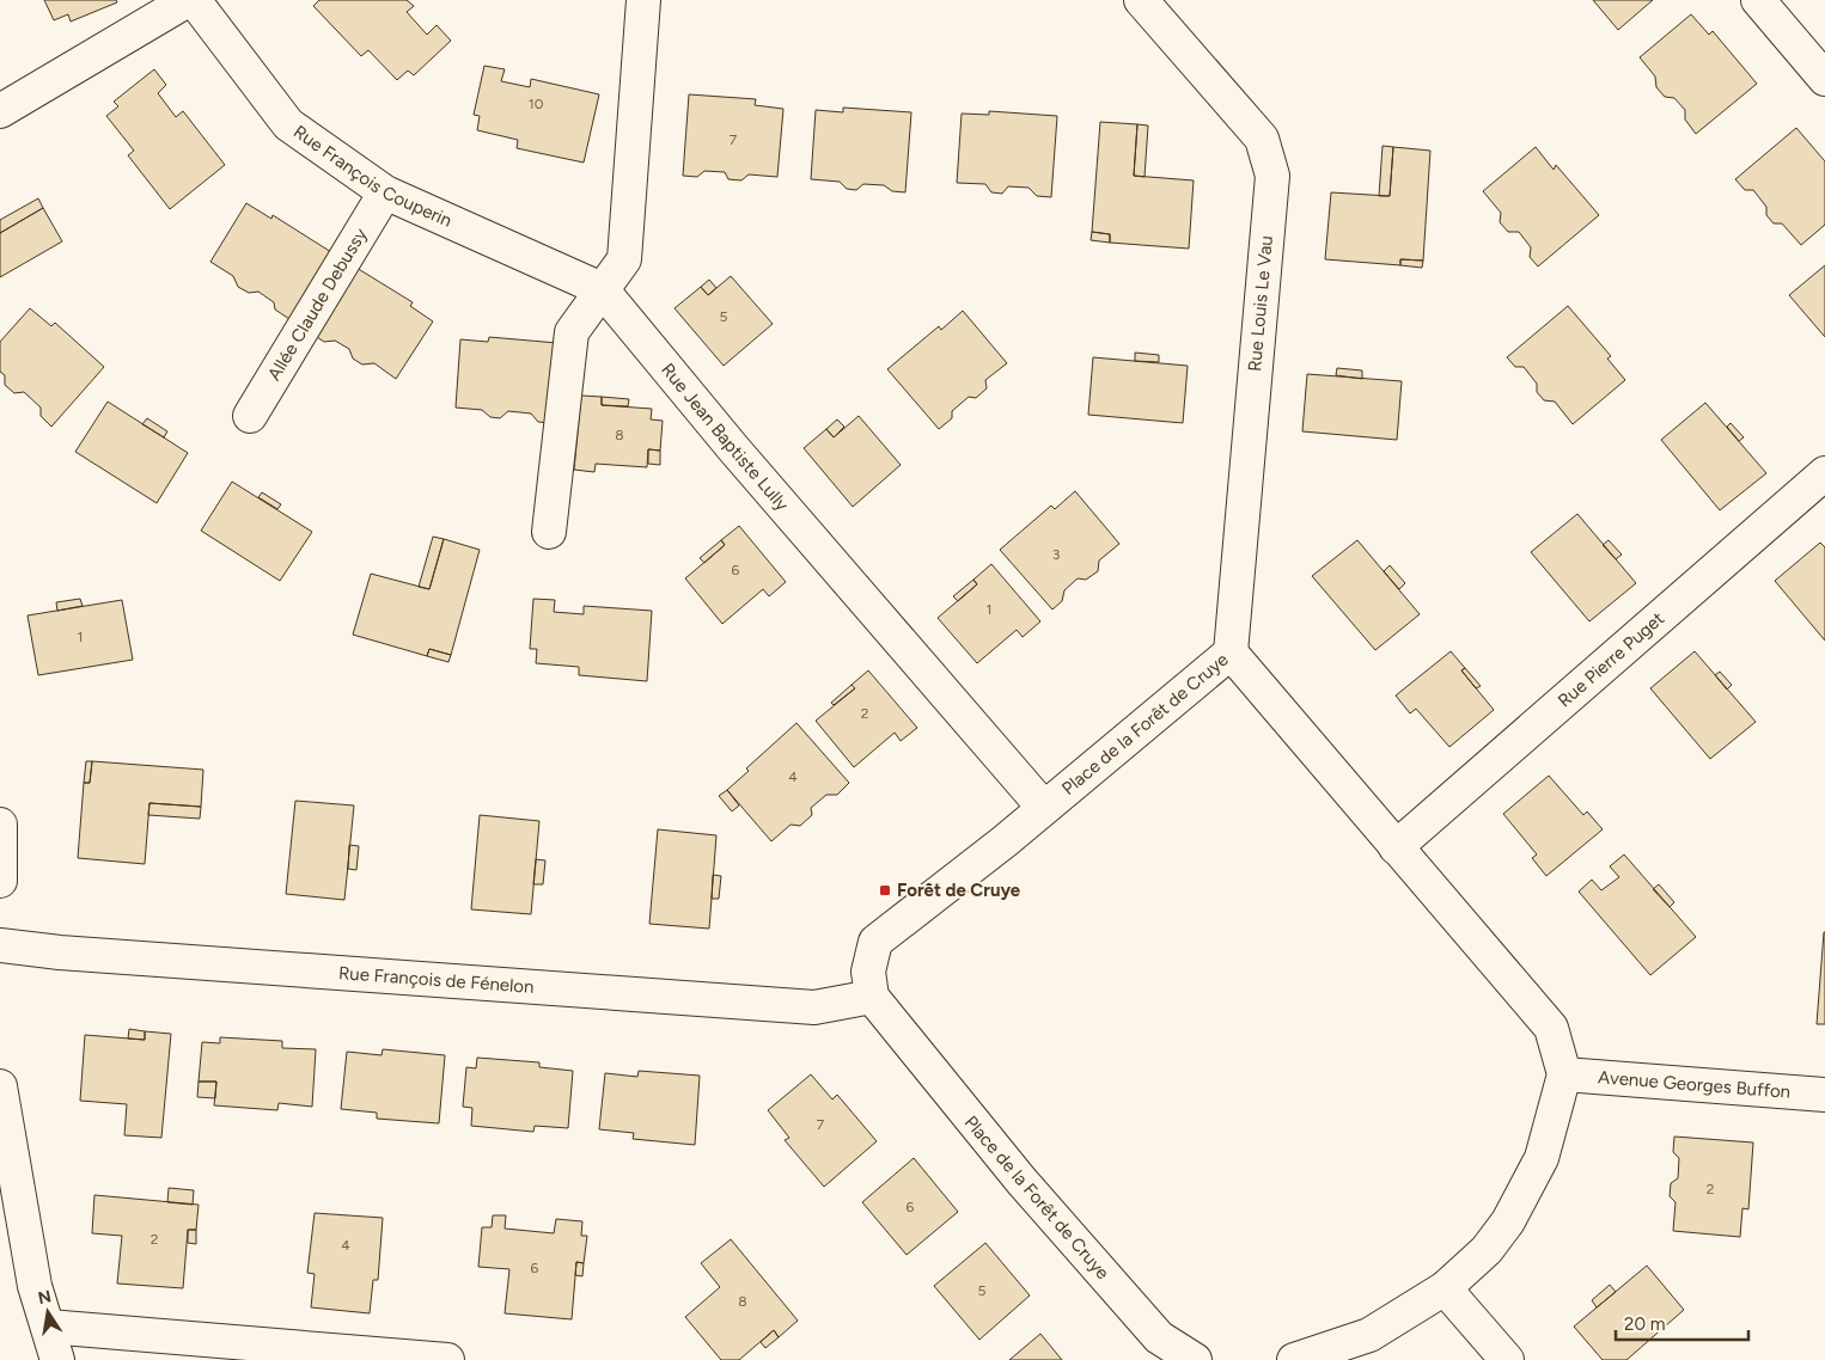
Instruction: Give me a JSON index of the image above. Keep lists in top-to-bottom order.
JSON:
{
  "streets": {
    "street": [
      "Rue François Couperin",
      "Allée Claude Debussy",
      "Rue Louis Le Vau",
      "Rue Jean Baptiste Lully",
      "Rue Pierre Puget",
      "Place de la Forêt de Cruye",
      "Rue François de Fénelon",
      "Avenue Georges Buffon"
    ]
  },
  "crossings": [
    ["Rue François Couperin", "Allée Claude Debussy"],
    ["Rue François Couperin", "Rue Jean Baptiste Lully"],
    ["Rue Louis Le Vau", "Place de la Forêt de Cruye"],
    ["Rue Jean Baptiste Lully", "Place de la Forêt de Cruye"],
    ["Rue Pierre Puget", "Place de la Forêt de Cruye"],
    ["Place de la Forêt de Cruye", "Rue François de Fénelon"],
    ["Place de la Forêt de Cruye", "Avenue Georges Buffon"]
  ],
  "places": {
    "transit": ["Forêt de Cruye"]
  },
  "house_numbers": [
    "10",
    "7",
    "5",
    "8",
    "3",
    "6",
    "1",
    "1",
    "2",
    "4",
    "7",
    "2",
    "6",
    "2",
    "4",
    "6",
    "5",
    "8"
  ],
  "scale_bar": "20 m",
  "north": "top"
}
